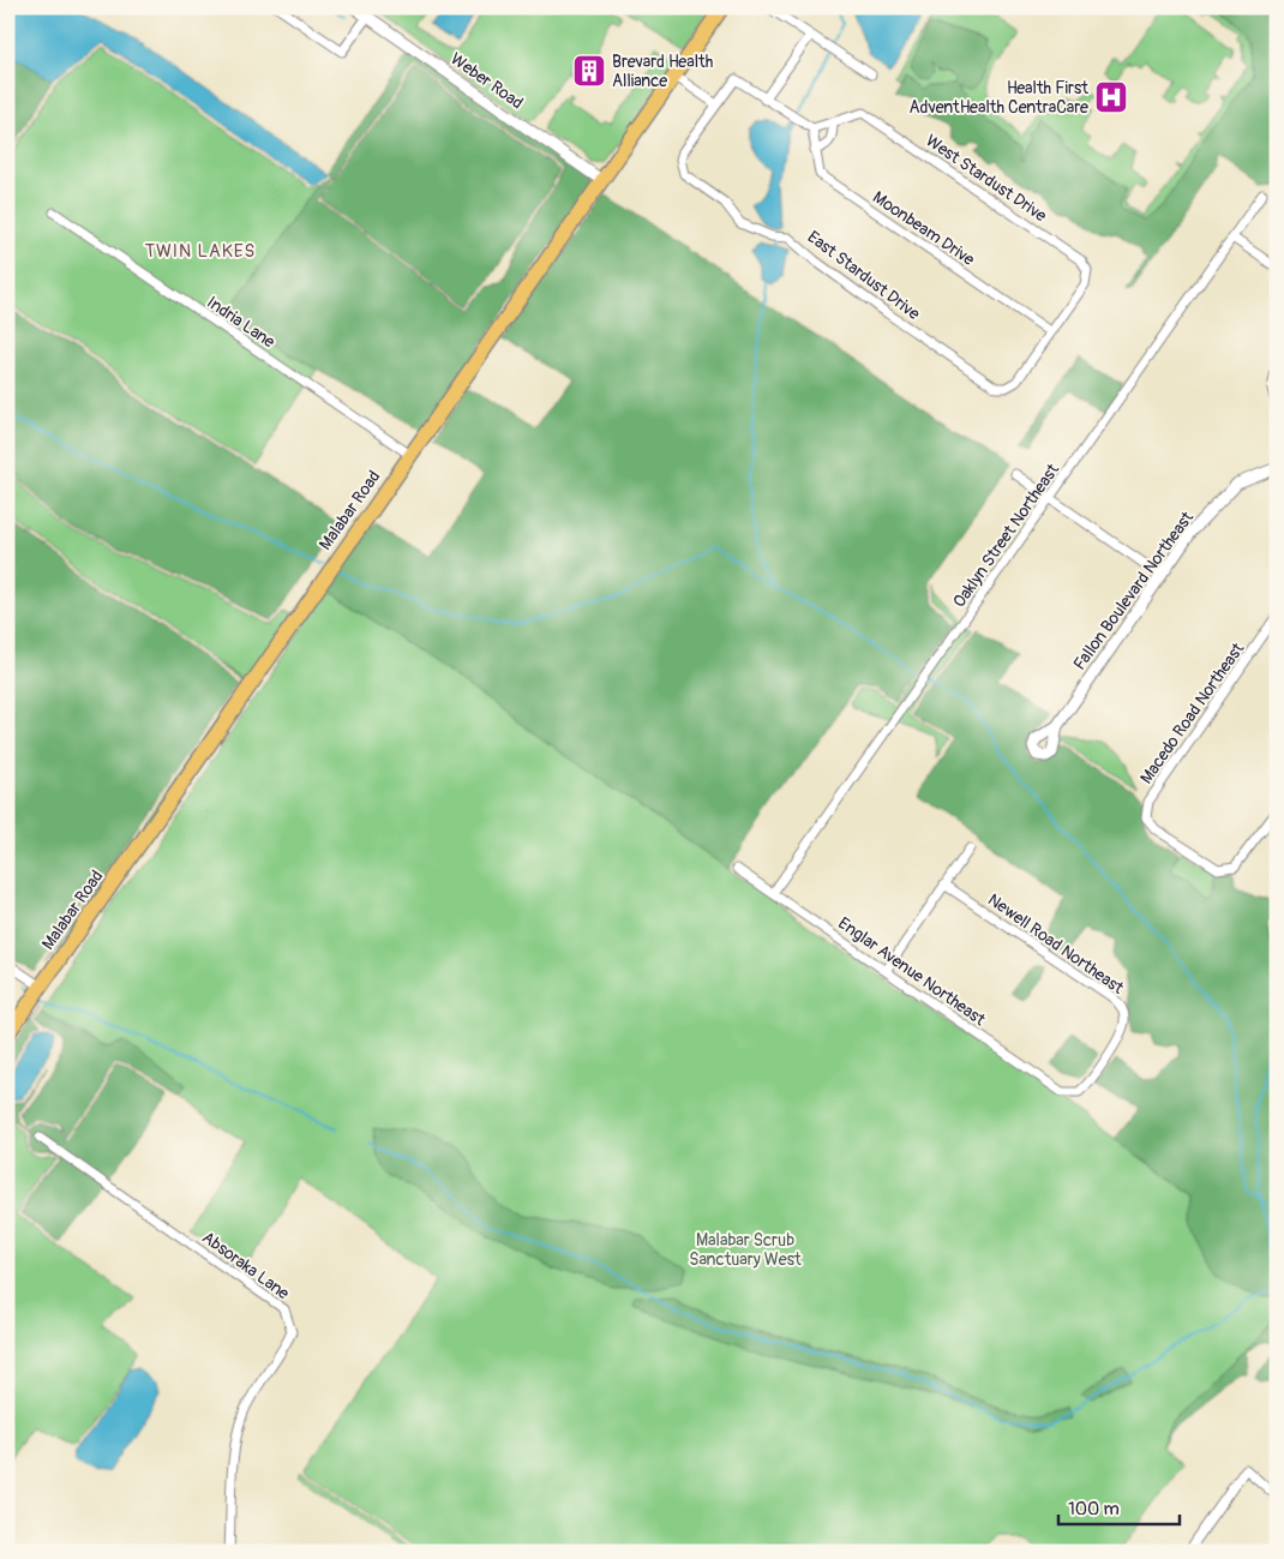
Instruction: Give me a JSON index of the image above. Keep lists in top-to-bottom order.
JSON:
{
  "streets": {
    "main road": ["Malabar Road"],
    "street": [
      "Weber Road",
      "West Stardust Drive",
      "Moonbeam Drive",
      "East Stardust Drive",
      "Indria Lane",
      "Oaklyn Street Northeast",
      "Fallon Boulevard Northeast",
      "Macedo Road Northeast",
      "Newell Road Northeast",
      "Englar Avenue Northeast",
      "Absoraka Lane"
    ]
  },
  "crossings": [
    ["Weber Road", "Malabar Road"],
    ["West Stardust Drive", "Moonbeam Drive"],
    ["West Stardust Drive", "East Stardust Drive"],
    ["Moonbeam Drive", "East Stardust Drive"],
    ["Indria Lane", "Malabar Road"],
    ["Oaklyn Street Northeast", "Englar Avenue Northeast"],
    ["Newell Road Northeast", "Englar Avenue Northeast"]
  ],
  "districts": ["TWIN LAKES"],
  "parks": ["Malabar Scrub Sanctuary West"],
  "places": {
    "building": ["Brevard Health Alliance"],
    "hospital": ["Health First AdventHealth CentraCare"]
  },
  "scale_bar": "100 m"
}
